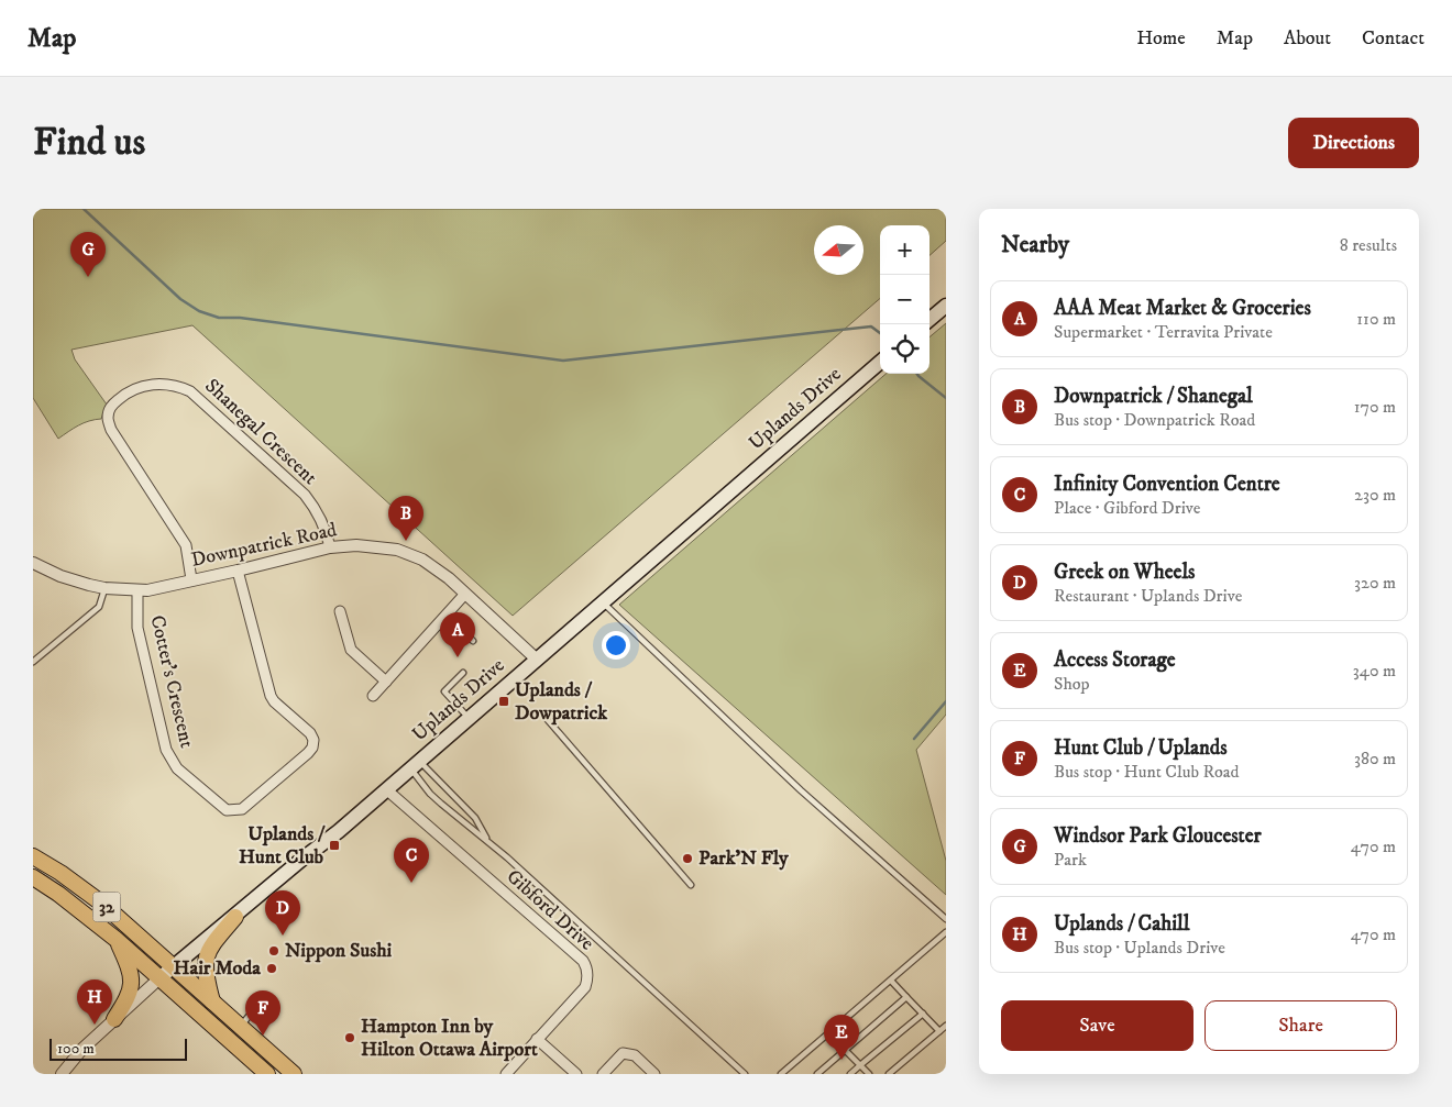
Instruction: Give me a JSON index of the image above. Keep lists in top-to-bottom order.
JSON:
{
  "streets": {
    "main road": ["Uplands Drive", "32"],
    "street": [
      "Shanegal Crescent",
      "Downpatrick Road",
      "Cotter's Crescent",
      "Gibford Drive"
    ]
  },
  "crossings": [
    ["Uplands Drive", "Downpatrick Road"],
    ["Uplands Drive", "32"],
    ["Uplands Drive", "Gibford Drive"],
    ["Shanegal Crescent", "Downpatrick Road"],
    ["Downpatrick Road", "Cotter's Crescent"]
  ],
  "places": {
    "transit": ["Uplands / Dowpatrick", "Uplands / Hunt Club"],
    "other": [
      "Park'N Fly",
      "Nippon Sushi",
      "Hair Moda",
      "Hampton Inn by Hilton Ottawa Airport"
    ]
  },
  "scale_bar": "100 m",
  "north": "left",
  "page": {
    "header": "Map",
    "nav": [
      "Home",
      "Map",
      "About",
      "Contact"
    ],
    "buttons": [
      "Directions",
      ["Save", "Share"]
    ],
    "title": "Find us",
    "heading": ["Nearby", "8 results"],
    "map_buttons": ["+", "−"],
    "pins": [
      "G",
      "B",
      "A",
      "C",
      "D",
      "H",
      "F",
      "E"
    ],
    "list": [
      {
        "mark": "A",
        "name": "AAA Meat Market & Groceries",
        "note": "Supermarket · Terravita Private",
        "value": "110 m"
      },
      {
        "mark": "B",
        "name": "Downpatrick / Shanegal",
        "note": "Bus stop · Downpatrick Road",
        "value": "170 m"
      },
      {
        "mark": "C",
        "name": "Infinity Convention Centre",
        "note": "Place · Gibford Drive",
        "value": "230 m"
      },
      {
        "mark": "D",
        "name": "Greek on Wheels",
        "note": "Restaurant · Uplands Drive",
        "value": "320 m"
      },
      {
        "mark": "E",
        "name": "Access Storage",
        "note": "Shop",
        "value": "340 m"
      },
      {
        "mark": "F",
        "name": "Hunt Club / Uplands",
        "note": "Bus stop · Hunt Club Road",
        "value": "380 m"
      },
      {
        "mark": "G",
        "name": "Windsor Park Gloucester",
        "note": "Park",
        "value": "470 m"
      },
      {
        "mark": "H",
        "name": "Uplands / Cahill",
        "note": "Bus stop · Uplands Drive",
        "value": "470 m"
      }
    ],
    "scale": "100 m"
  }
}
